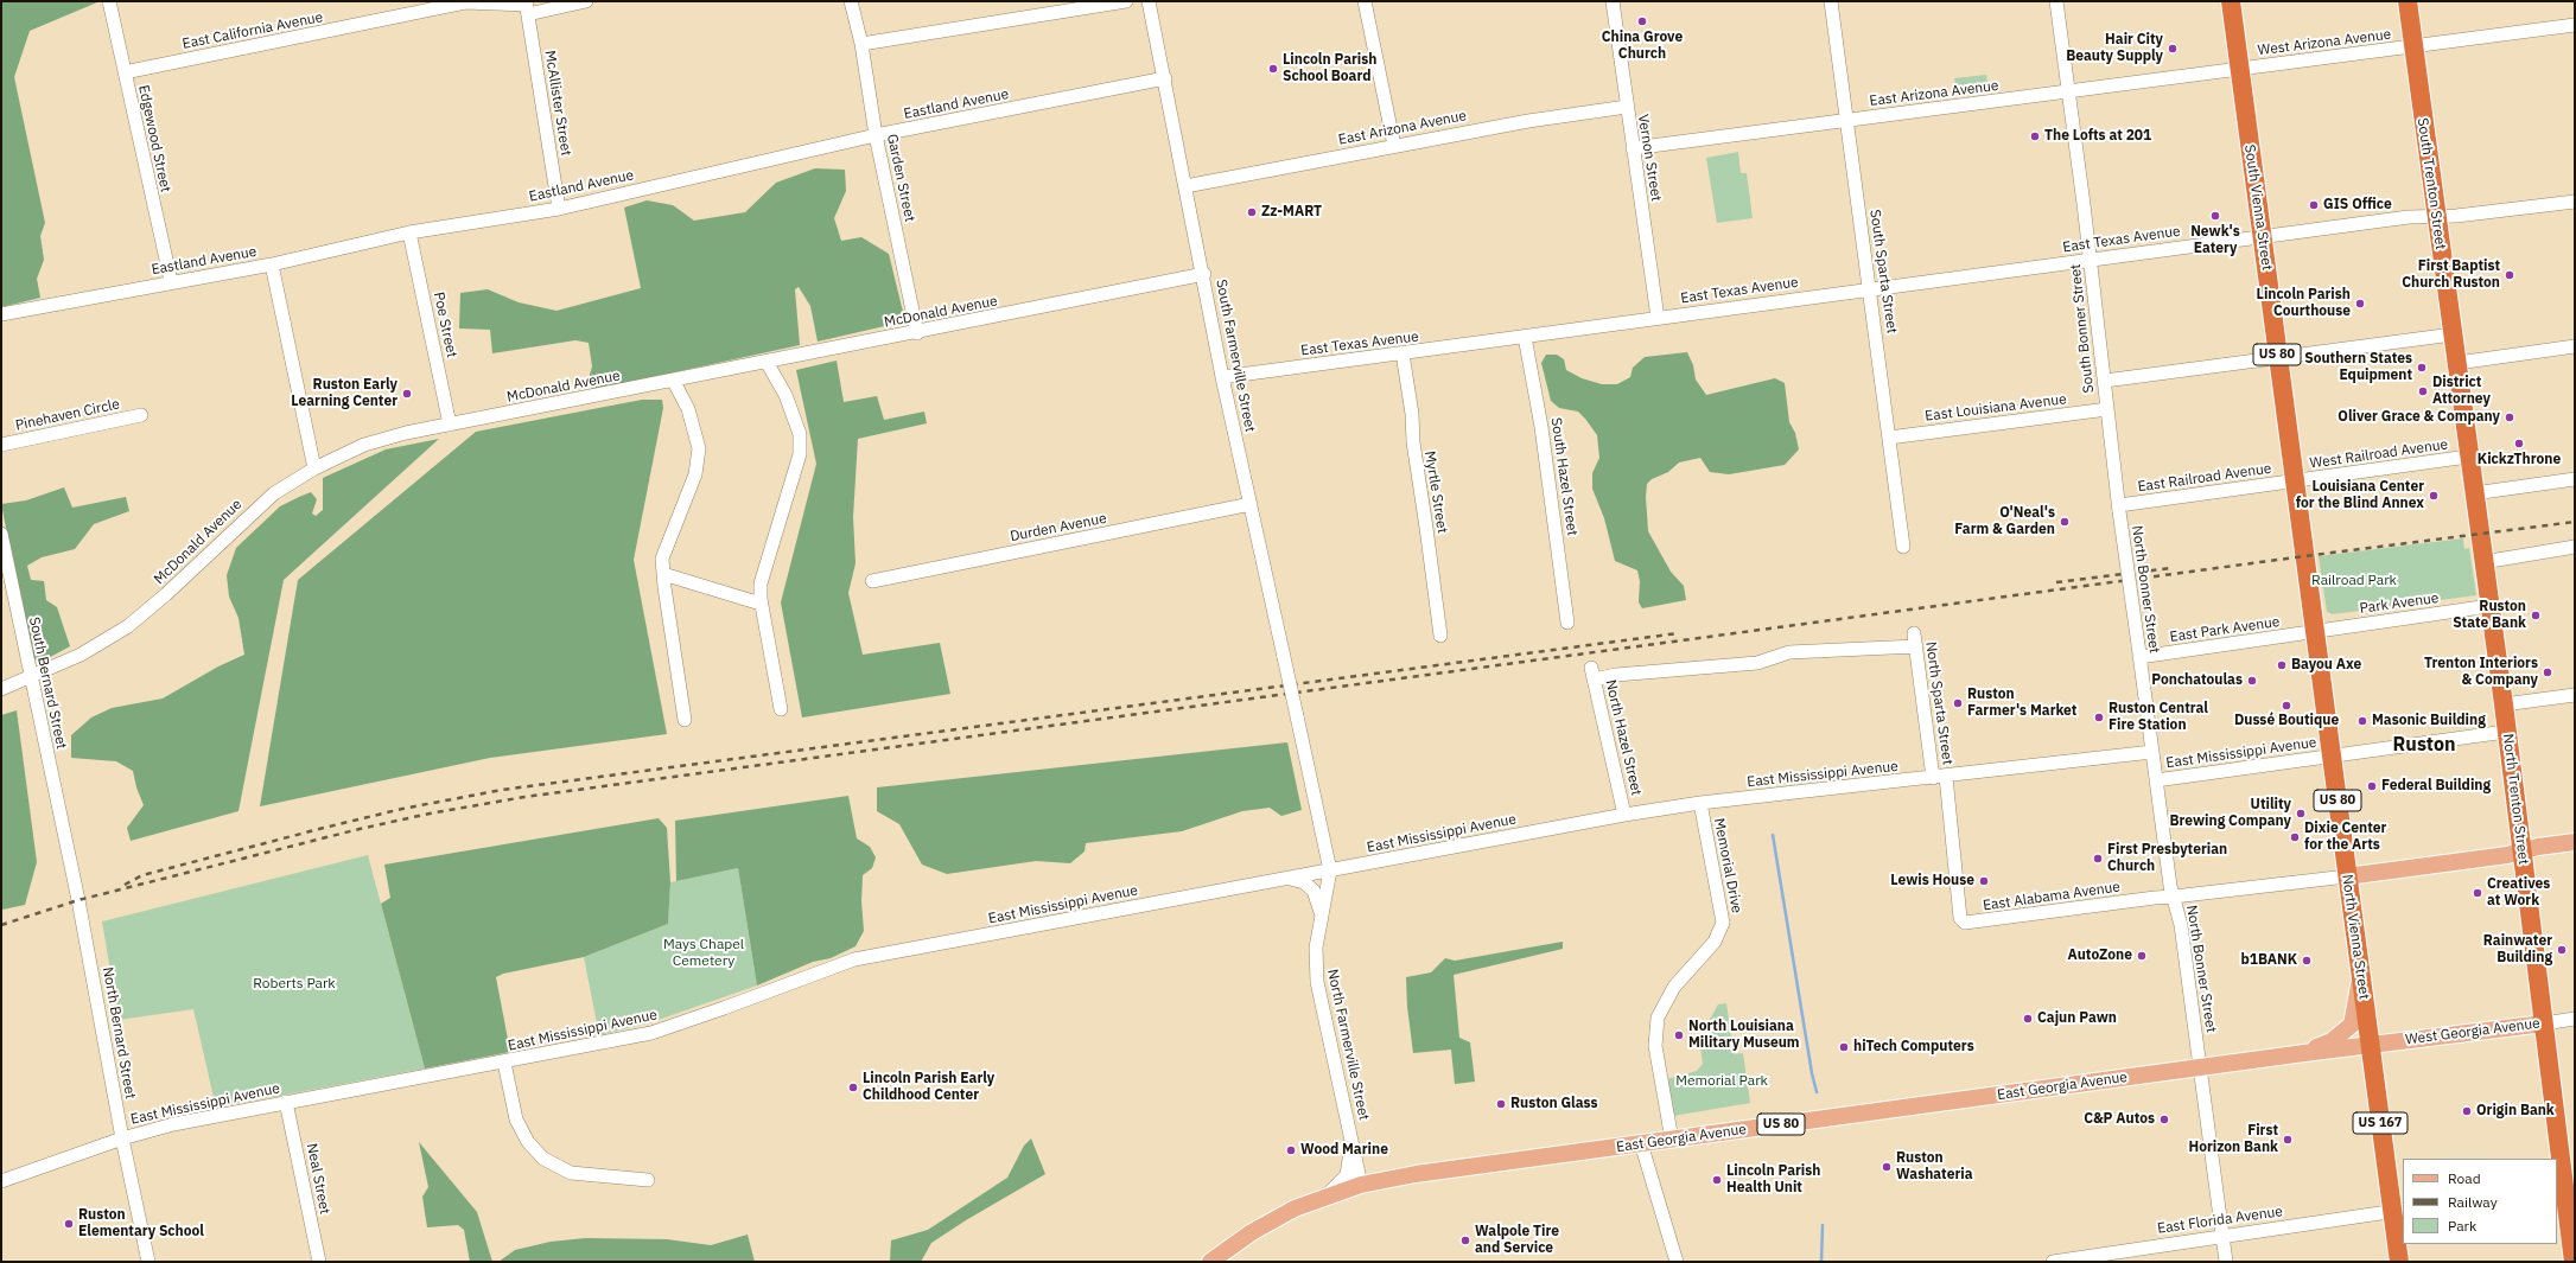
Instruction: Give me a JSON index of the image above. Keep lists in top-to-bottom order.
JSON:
{
  "streets": {
    "highway": [
      "South Trenton Street",
      "South Vienna Street",
      "US 80",
      "North Trenton Street",
      "North Vienna Street",
      "US 167"
    ],
    "main road": ["West Georgia Avenue", "East Georgia Avenue"],
    "street": [
      "East California Avenue",
      "West Arizona Avenue",
      "East Arizona Avenue",
      "McAllister Street",
      "Eastland Avenue",
      "Edgewood Street",
      "Vernon Street",
      "Garden Street",
      "East Texas Avenue",
      "South Sparta Street",
      "McDonald Avenue",
      "Poe Street",
      "South Bonner Street",
      "South Farmerville Street",
      "East Louisiana Avenue",
      "Pinehaven Circle",
      "West Railroad Avenue",
      "South Hazel Street",
      "East Railroad Avenue",
      "Myrtle Street",
      "Durden Avenue",
      "North Bonner Street",
      "Park Avenue",
      "East Park Avenue",
      "South Bernard Street",
      "North Sparta Street",
      "North Hazel Street",
      "East Mississippi Avenue",
      "Memorial Drive",
      "East Alabama Avenue",
      "North Bernard Street",
      "North Farmerville Street",
      "Neal Street",
      "East Florida Avenue"
    ]
  },
  "crossings": [
    ["East California Avenue", "McAllister Street"],
    ["East California Avenue", "Edgewood Street"],
    ["West Arizona Avenue", "East Arizona Avenue"],
    ["West Arizona Avenue", "South Trenton Street"],
    ["West Arizona Avenue", "South Vienna Street"],
    ["East Arizona Avenue", "Vernon Street"],
    ["East Arizona Avenue", "South Vienna Street"],
    ["East Arizona Avenue", "South Sparta Street"],
    ["East Arizona Avenue", "South Bonner Street"],
    ["East Arizona Avenue", "South Farmerville Street"],
    ["McAllister Street", "Eastland Avenue"],
    ["Eastland Avenue", "Edgewood Street"],
    ["Eastland Avenue", "Garden Street"],
    ["Eastland Avenue", "Poe Street"],
    ["Eastland Avenue", "South Farmerville Street"],
    ["Vernon Street", "East Texas Avenue"],
    ["Garden Street", "McDonald Avenue"],
    ["South Trenton Street", "East Texas Avenue"],
    ["South Trenton Street", "West Railroad Avenue"],
    ["South Trenton Street", "North Trenton Street"],
    ["South Vienna Street", "East Texas Avenue"],
    ["South Vienna Street", "West Railroad Avenue"],
    ["South Vienna Street", "East Railroad Avenue"],
    ["South Vienna Street", "North Vienna Street"],
    ["East Texas Avenue", "South Sparta Street"],
    ["East Texas Avenue", "South Bonner Street"],
    ["East Texas Avenue", "South Farmerville Street"],
    ["East Texas Avenue", "South Hazel Street"],
    ["East Texas Avenue", "Myrtle Street"],
    ["South Sparta Street", "East Louisiana Avenue"],
    ["McDonald Avenue", "Poe Street"],
    ["McDonald Avenue", "South Farmerville Street"],
    ["McDonald Avenue", "South Bernard Street"],
    ["South Bonner Street", "East Louisiana Avenue"],
    ["South Bonner Street", "East Railroad Avenue"],
    ["South Bonner Street", "North Bonner Street"],
    ["South Farmerville Street", "Durden Avenue"],
    ["South Farmerville Street", "North Farmerville Street"],
    ["West Railroad Avenue", "East Railroad Avenue"],
    ["East Railroad Avenue", "North Bonner Street"],
    ["North Bonner Street", "East Park Avenue"],
    ["North Bonner Street", "East Mississippi Avenue"],
    ["North Bonner Street", "East Alabama Avenue"],
    ["North Bonner Street", "East Georgia Avenue"],
    ["North Bonner Street", "East Florida Avenue"],
    ["Park Avenue", "East Park Avenue"],
    ["Park Avenue", "North Trenton Street"],
    ["Park Avenue", "North Vienna Street"],
    ["East Park Avenue", "North Vienna Street"],
    ["South Bernard Street", "North Bernard Street"],
    ["North Sparta Street", "North Hazel Street"],
    ["North Sparta Street", "East Mississippi Avenue"],
    ["North Sparta Street", "East Alabama Avenue"],
    ["North Hazel Street", "East Mississippi Avenue"],
    ["East Mississippi Avenue", "North Trenton Street"],
    ["East Mississippi Avenue", "Memorial Drive"],
    ["East Mississippi Avenue", "North Vienna Street"],
    ["East Mississippi Avenue", "North Bernard Street"],
    ["East Mississippi Avenue", "North Farmerville Street"],
    ["East Mississippi Avenue", "Neal Street"],
    ["North Trenton Street", "West Georgia Avenue"],
    ["Memorial Drive", "East Georgia Avenue"],
    ["East Alabama Avenue", "North Vienna Street"],
    ["North Vienna Street", "West Georgia Avenue"],
    ["North Vienna Street", "East Georgia Avenue"],
    ["North Vienna Street", "East Florida Avenue"],
    ["West Georgia Avenue", "East Georgia Avenue"],
    ["North Farmerville Street", "East Georgia Avenue"]
  ],
  "districts": ["Ruston"],
  "parks": [
    "Railroad Park",
    "Mays Chapel Cemetery",
    "Roberts Park",
    "Memorial Park"
  ],
  "places": [
    "China Grove Church",
    "Hair City Beauty Supply",
    "Lincoln Parish School Board",
    "The Lofts at 201",
    "GIS Office",
    "Zz-MART",
    "Newk's Eatery",
    "First Baptist Church Ruston",
    "Lincoln Parish Courthouse",
    "Southern States Equipment",
    "District Attorney",
    "Ruston Early Learning Center",
    "Oliver Grace & Company",
    "KickzThrone",
    "Louisiana Center for the Blind Annex",
    "O'Neal's Farm & Garden",
    "Ruston State Bank",
    "Bayou Axe",
    "Trenton Interiors & Company",
    "Ponchatoulas",
    "Ruston Farmer's Market",
    "Dussé Boutique",
    "Ruston Central Fire Station",
    "Masonic Building",
    "Federal Building",
    "Utility Brewing Company",
    "Dixie Center for the Arts",
    "First Presbyterian Church",
    "Lewis House",
    "Creatives at Work",
    "Rainwater Building",
    "AutoZone",
    "b1BANK",
    "Cajun Pawn",
    "North Louisiana Military Museum",
    "hiTech Computers",
    "Lincoln Parish Early Childhood Center",
    "Ruston Glass",
    "Origin Bank",
    "C&P Autos",
    "First Horizon Bank",
    "Wood Marine",
    "Ruston Washateria",
    "Lincoln Parish Health Unit",
    "Ruston Elementary School",
    "Walpole Tire and Service"
  ],
  "legend": ["Road", "Railway", "Park"]
}
